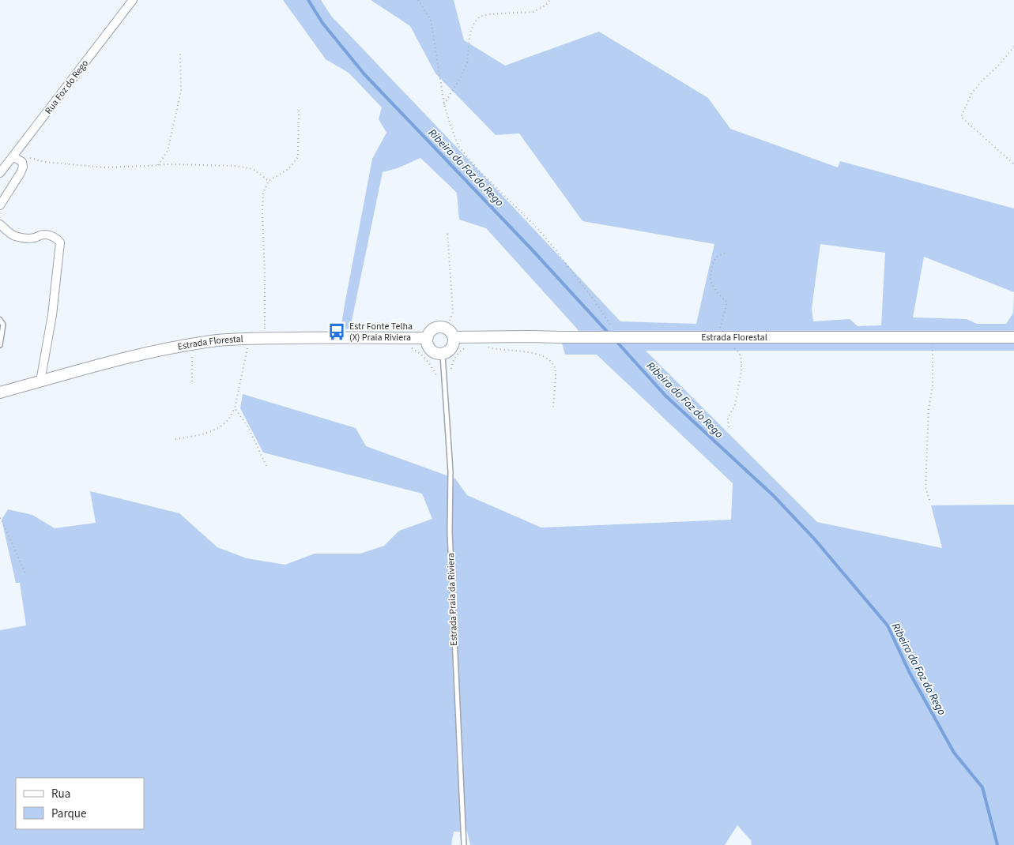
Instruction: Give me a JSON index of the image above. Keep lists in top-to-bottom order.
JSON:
{
  "streets": {
    "main road": ["Estrada Florestal"],
    "street": ["Rua Foz do Rego"],
    "lane": ["Estrada Praia da Riviera"]
  },
  "crossings": [
    ["Estrada Florestal", "Estrada Praia da Riviera"]
  ],
  "water": ["Ribeira da Foz do Rego"],
  "places": {
    "bus stop": ["Estr Fonte Telha (X) Praia Riviera"]
  },
  "legend": ["Rua", "Parque"]
}
